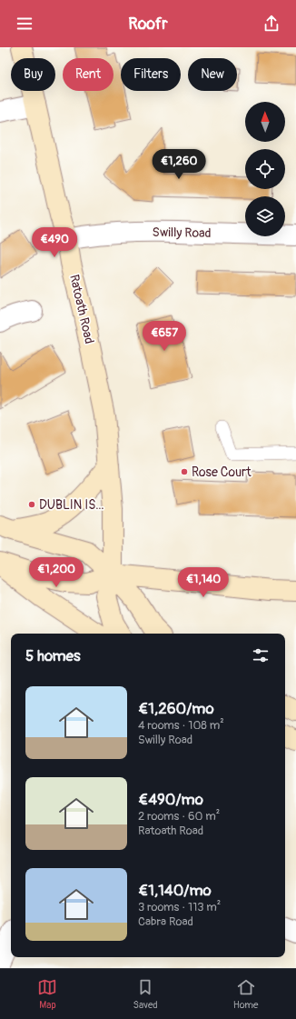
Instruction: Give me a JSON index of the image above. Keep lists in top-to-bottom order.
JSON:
{
  "streets": {
    "main road": ["Ratoath Road"],
    "street": ["Swilly Road"]
  },
  "crossings": [
    ["Swilly Road", "Ratoath Road"]
  ],
  "places": ["Rose Court", "DUBLIN IS..."],
  "north": "top",
  "page": {
    "header": "Roofr",
    "chip": [
      "Buy",
      "Rent",
      "Filters",
      "New"
    ],
    "price": [
      "€1,260",
      "€490",
      "€657",
      "€1,200",
      "€1,140"
    ],
    "heading": "5 homes",
    "list": [
      {
        "name": "€1,260/mo",
        "note": "4 rooms · 108 m² · Swilly Road"
      },
      {
        "name": "€490/mo",
        "note": "2 rooms · 60 m² · Ratoath Road"
      },
      {
        "name": "€1,140/mo",
        "note": "3 rooms · 113 m² · Cabra Road"
      }
    ],
    "tabs": ["Map", "Saved", "Home"]
  }
}
